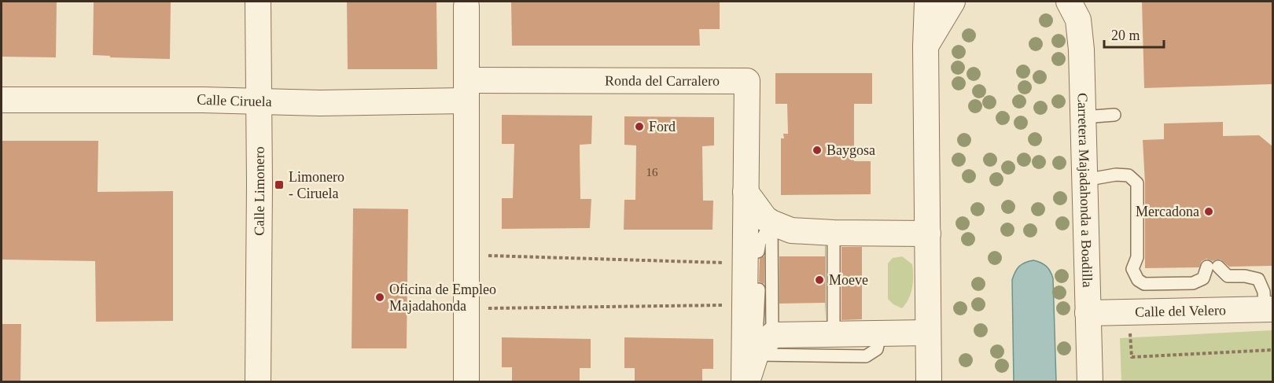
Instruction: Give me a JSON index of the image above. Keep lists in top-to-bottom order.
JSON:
{
  "streets": {
    "street": [
      "Ronda del Carralero",
      "Calle Ciruela",
      "Carretera Majadahonda a Boadilla",
      "Calle Limonero",
      "Calle del Velero"
    ]
  },
  "crossings": [
    ["Ronda del Carralero", "Calle Ciruela"],
    ["Calle Ciruela", "Calle Limonero"],
    ["Carretera Majadahonda a Boadilla", "Calle del Velero"]
  ],
  "places": {
    "other": [
      "Ford",
      "Baygosa",
      "Mercadona",
      "Moeve",
      "Oficina de Empleo Majadahonda"
    ],
    "transit": ["Limonero - Ciruela"]
  },
  "house_numbers": ["16"],
  "scale_bar": "20 m"
}
